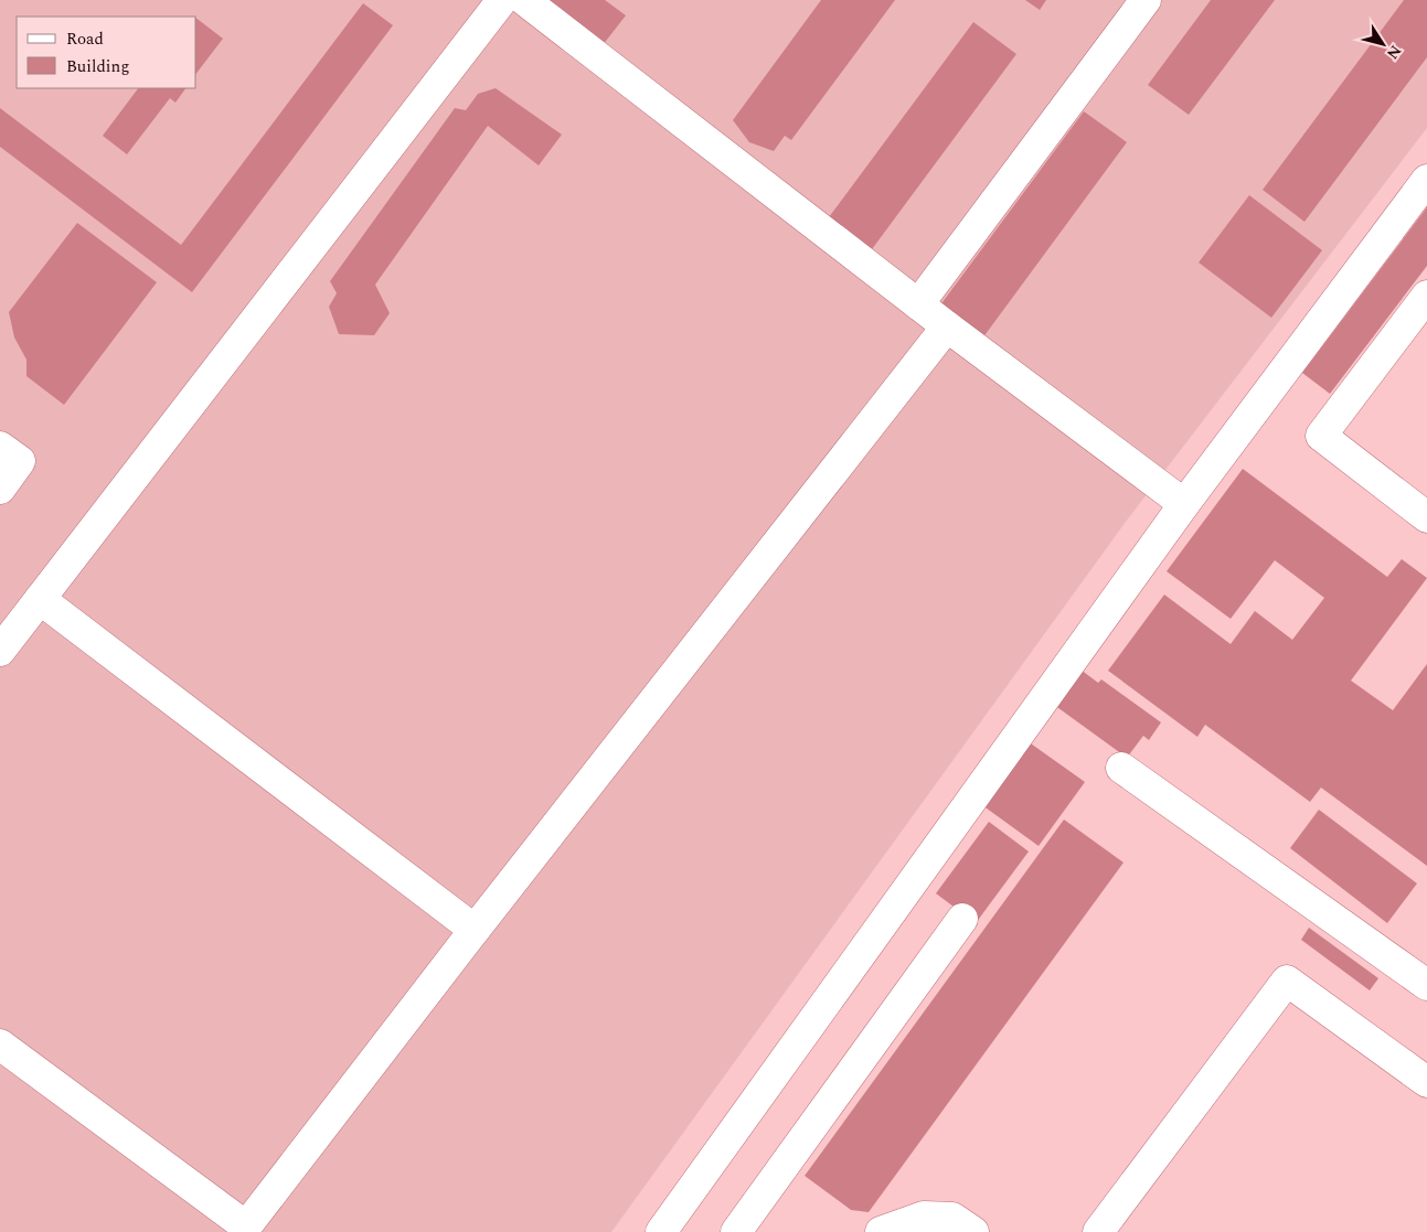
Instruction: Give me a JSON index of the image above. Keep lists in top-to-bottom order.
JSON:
{
  "legend": ["Road", "Building"],
  "north": "bottom right"
}
